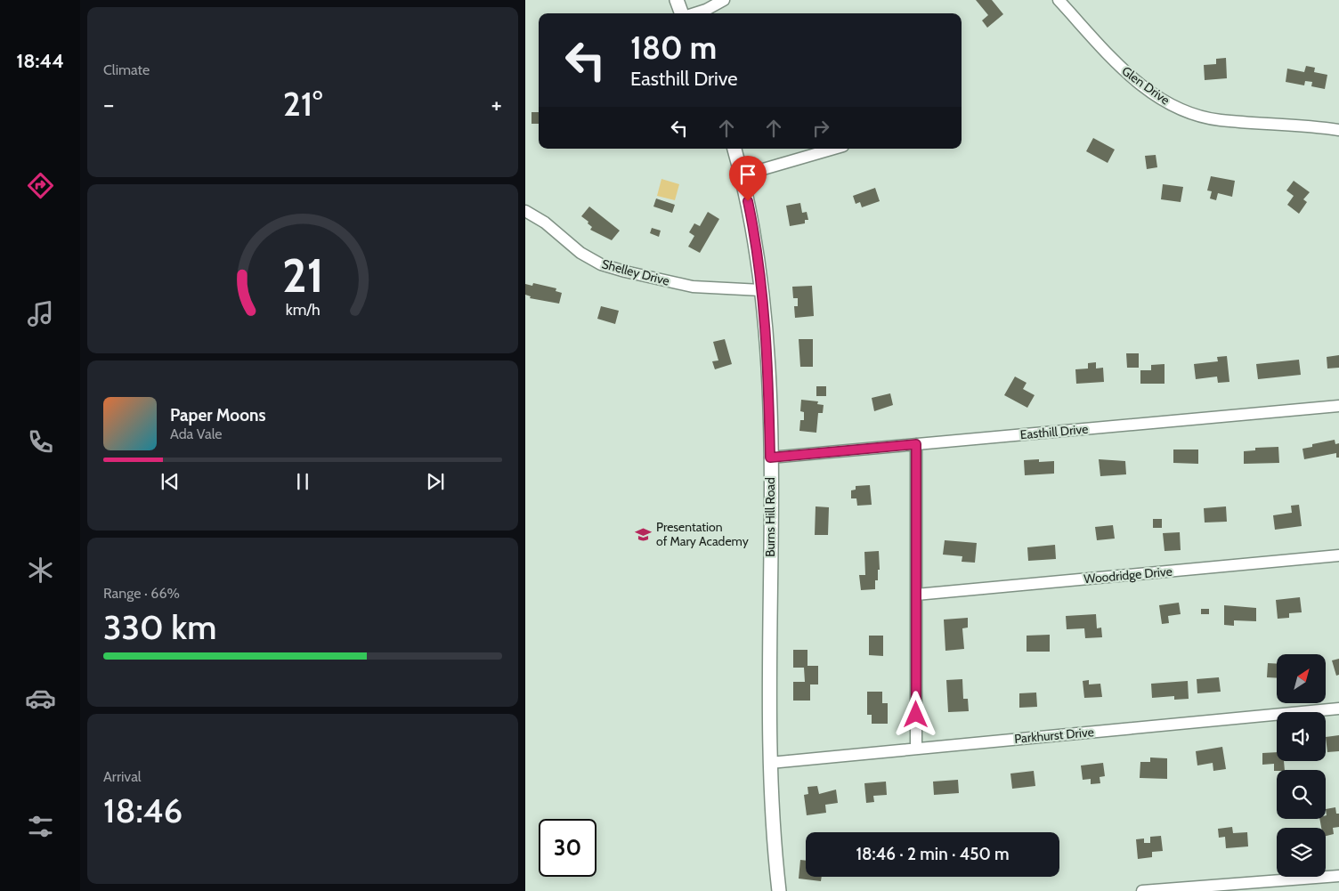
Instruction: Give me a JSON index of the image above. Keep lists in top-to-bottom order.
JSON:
{
  "streets": {
    "street": [
      "Glen Drive",
      "Shelley Drive",
      "Easthill Drive",
      "Burns Hill Road",
      "Woodridge Drive",
      "Parkhurst Drive"
    ]
  },
  "crossings": [
    ["Shelley Drive", "Burns Hill Road"],
    ["Easthill Drive", "Burns Hill Road"],
    ["Burns Hill Road", "Parkhurst Drive"]
  ],
  "places": {
    "school or university": ["Presentation of Mary Academy"]
  },
  "north": "top right",
  "page": {
    "tabs": "18:44",
    "tile": [
      "Climate",
      ["Range · 66%", "330 km"],
      ["Arrival", "18:46"]
    ],
    "turn": ["180 m", "Easthill Drive"],
    "heat": ["−", "21°", "+"],
    "song": ["Paper Moons", "Ada Vale"],
    "limit": "30",
    "trip": "18:46 · 2 min · 450 m",
    "gauge": ["21", "km/h"]
  }
}
